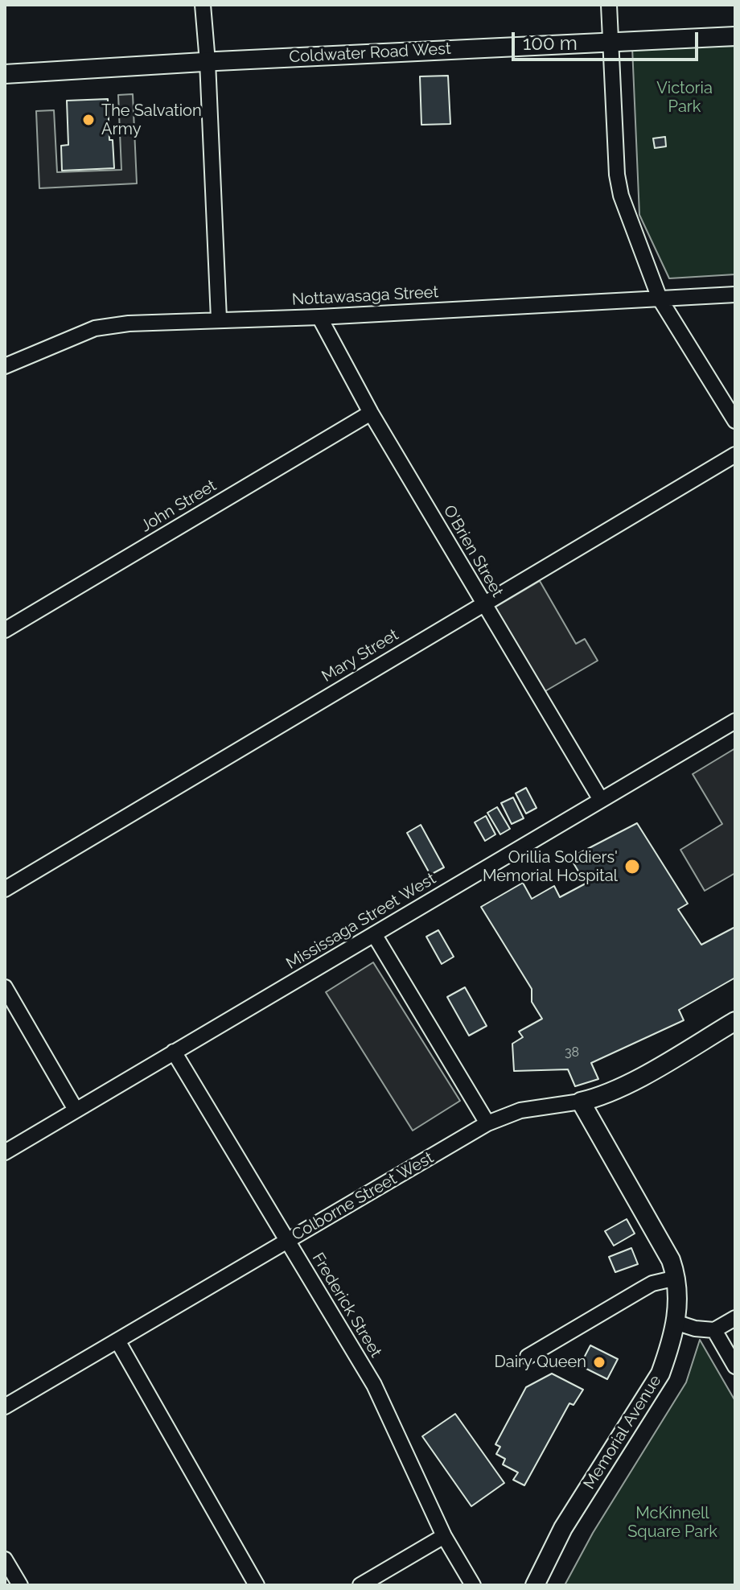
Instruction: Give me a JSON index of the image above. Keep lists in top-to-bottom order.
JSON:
{
  "streets": {
    "main road": ["Coldwater Road West", "Colborne Street West", "Memorial Avenue"],
    "street": [
      "Nottawasaga Street",
      "John Street",
      "O'Brien Street",
      "Mary Street",
      "Mississaga Street West",
      "Frederick Street"
    ]
  },
  "crossings": [
    ["Nottawasaga Street", "O'Brien Street"],
    ["John Street", "O'Brien Street"],
    ["O'Brien Street", "Mary Street"],
    ["O'Brien Street", "Mississaga Street West"],
    ["Mississaga Street West", "Frederick Street"],
    ["Colborne Street West", "Frederick Street"],
    ["Colborne Street West", "Memorial Avenue"]
  ],
  "parks": ["Victoria Park", "McKinnell Square Park"],
  "places": ["The Salvation Army", "Orillia Soldiers' Memorial Hospital", "Dairy Queen"],
  "house_numbers": ["38"],
  "scale_bar": "100 m"
}
